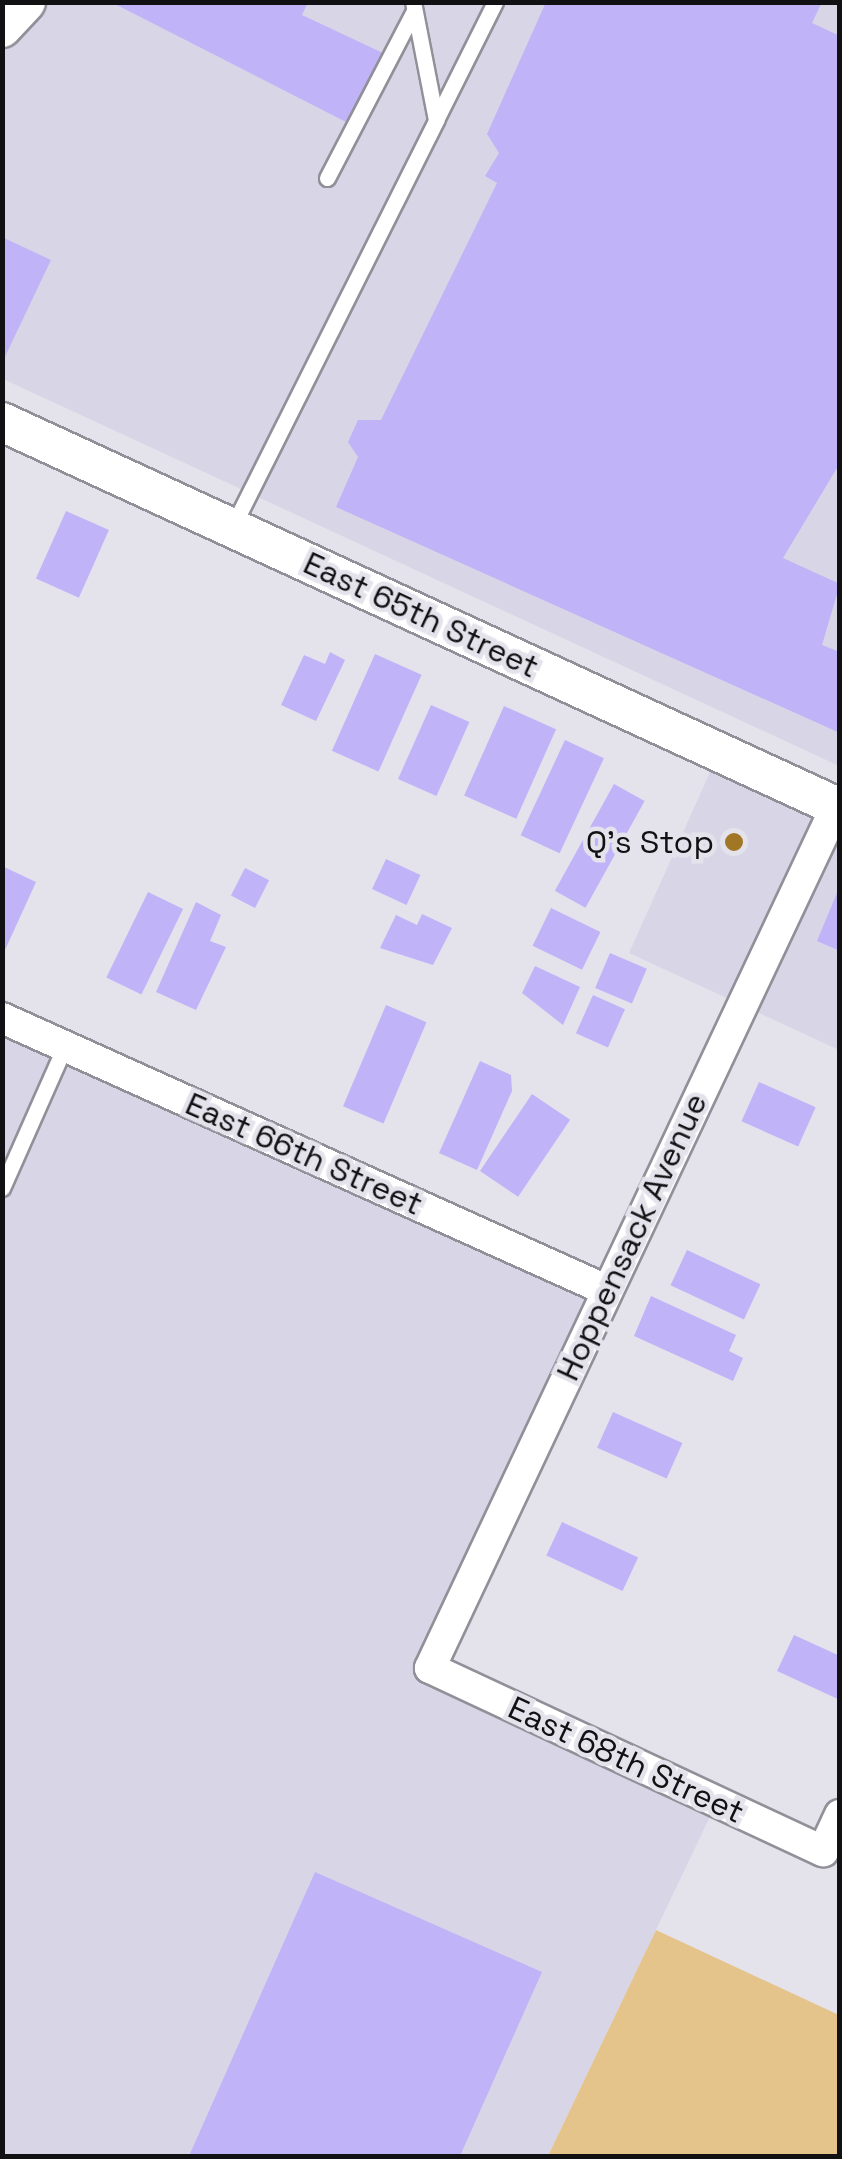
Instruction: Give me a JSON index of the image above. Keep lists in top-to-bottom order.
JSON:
{
  "streets": {
    "street": [
      "East 65th Street",
      "East 66th Street",
      "Hoppensack Avenue",
      "East 68th Street"
    ]
  },
  "crossings": [
    ["East 65th Street", "Hoppensack Avenue"],
    ["East 66th Street", "Hoppensack Avenue"],
    ["Hoppensack Avenue", "East 68th Street"]
  ],
  "places": ["Q's Stop"]
}
